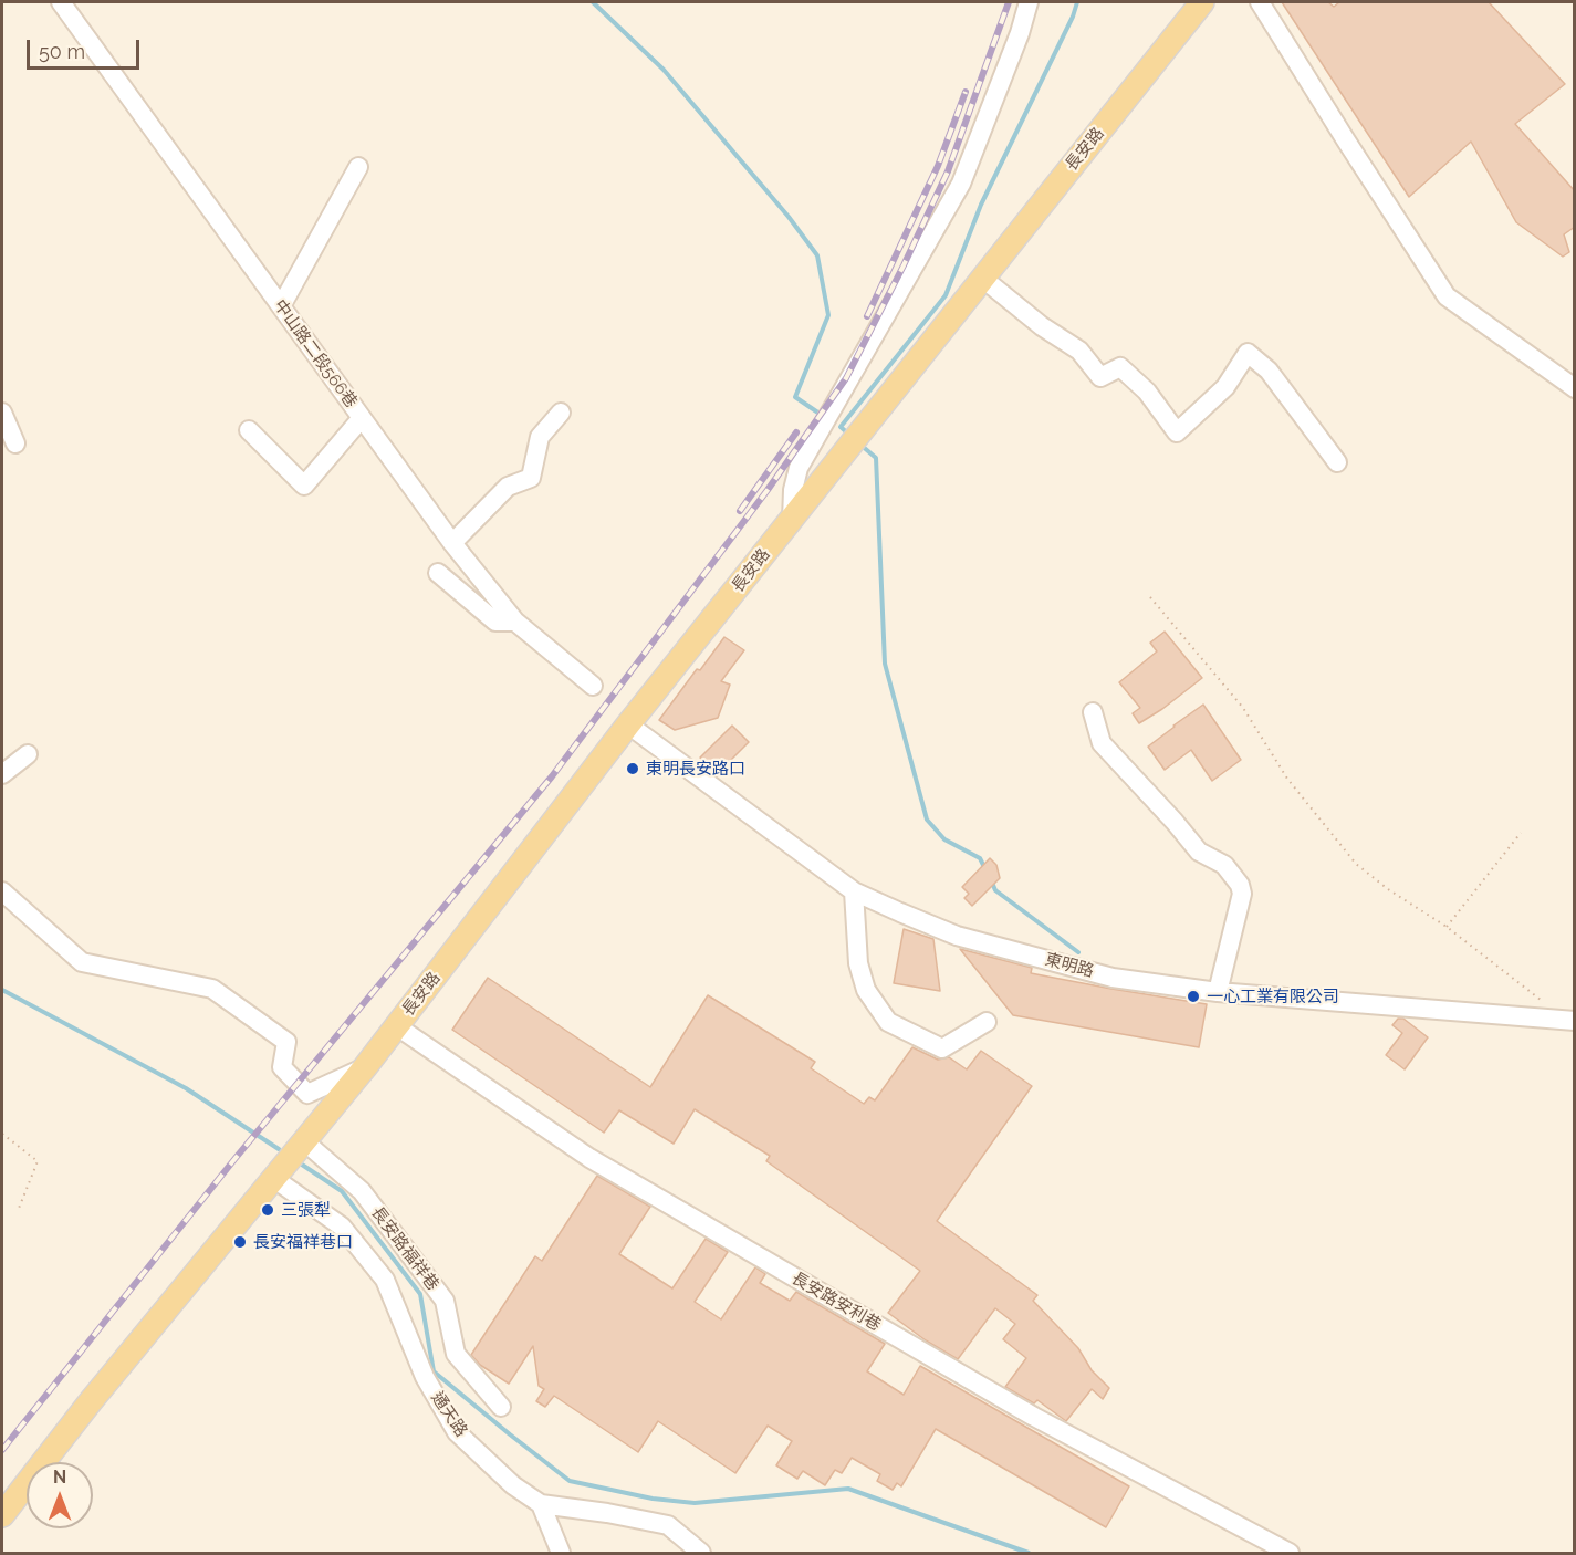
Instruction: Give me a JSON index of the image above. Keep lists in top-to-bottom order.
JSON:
{
  "streets": {
    "main road": ["長安路"],
    "street": [
      "中山路二段566巷",
      "東明路",
      "長安路福祥巷",
      "長安路安利巷",
      "通天路"
    ]
  },
  "crossings": [
    ["長安路", "東明路"],
    ["長安路", "長安路福祥巷"],
    ["長安路", "長安路安利巷"]
  ],
  "places": [
    "東明長安路口",
    "一心工業有限公司",
    "三張犁",
    "長安福祥巷口"
  ],
  "scale_bar": "50 m",
  "north": "top"
}
